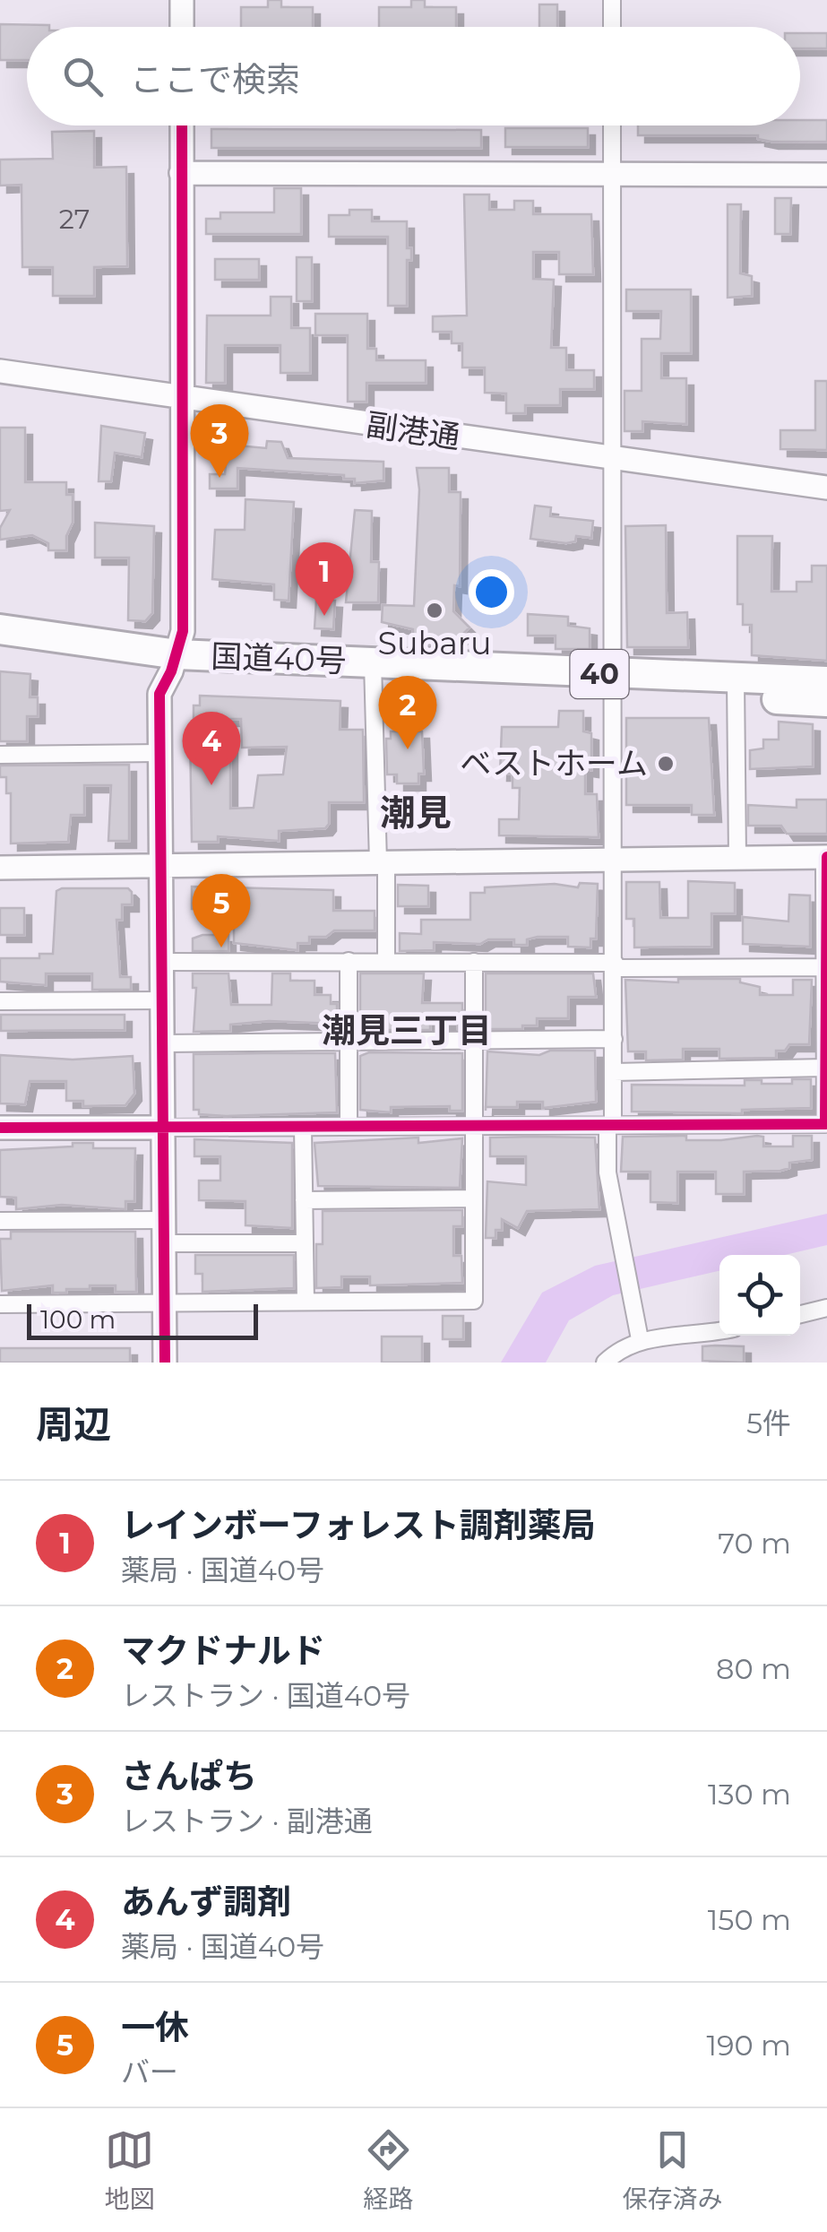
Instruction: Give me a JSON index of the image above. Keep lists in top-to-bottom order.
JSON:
{
  "streets": {
    "highway": ["国道40号", "40"],
    "street": ["副港通"]
  },
  "districts": ["潮見", "潮見三丁目"],
  "places": ["Subaru", "ベストホーム"],
  "house_numbers": ["27"],
  "scale_bar": "100 m",
  "page": {
    "search": "ここで検索",
    "pins": [
      "3",
      "1",
      "2",
      "4",
      "5"
    ],
    "scale": "100 m",
    "heading": ["周辺", "5件"],
    "list": [
      {
        "mark": "1",
        "name": "レインボーフォレスト調剤薬局",
        "note": "薬局 · 国道40号",
        "value": "70 m"
      },
      {
        "mark": "2",
        "name": "マクドナルド",
        "note": "レストラン · 国道40号",
        "value": "80 m"
      },
      {
        "mark": "3",
        "name": "さんぱち",
        "note": "レストラン · 副港通",
        "value": "130 m"
      },
      {
        "mark": "4",
        "name": "あんず調剤",
        "note": "薬局 · 国道40号",
        "value": "150 m"
      },
      {
        "mark": "5",
        "name": "一休",
        "note": "バー",
        "value": "190 m"
      }
    ],
    "nav": ["地図", "経路", "保存済み"]
  }
}
